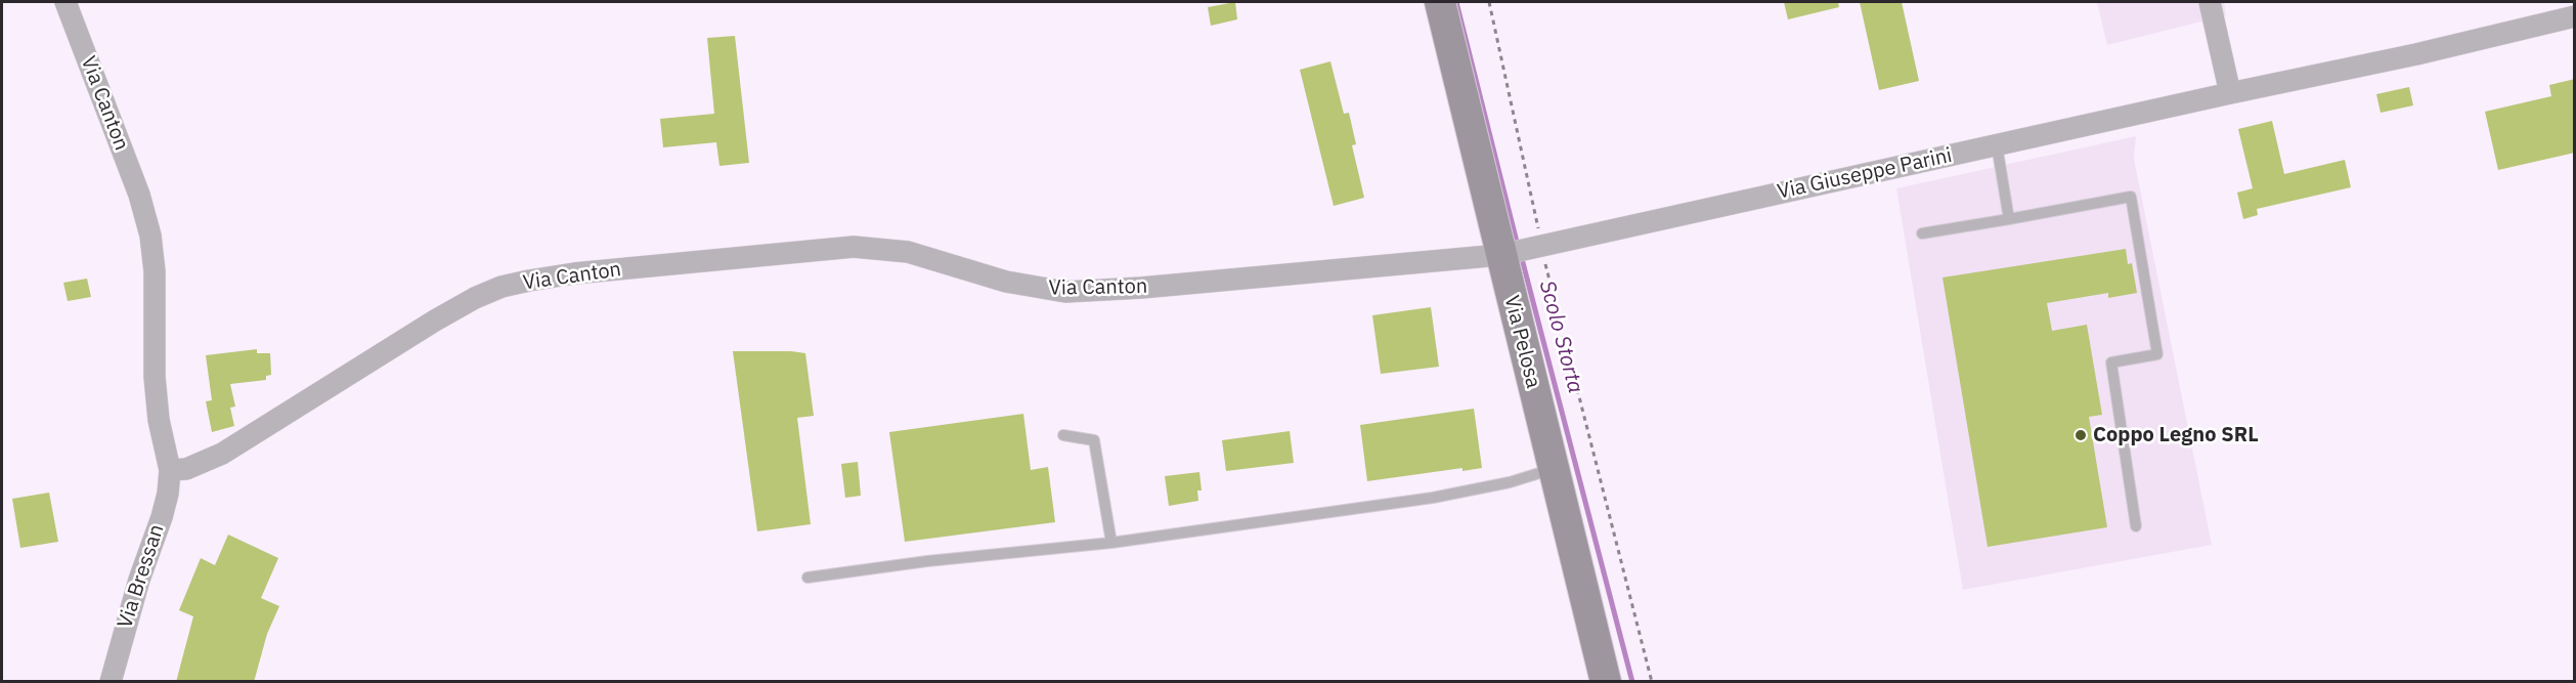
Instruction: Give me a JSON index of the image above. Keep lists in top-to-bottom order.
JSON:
{
  "streets": {
    "main road": ["Via Pelosa"],
    "street": ["Via Canton", "Via Giuseppe Parini", "Via Bressan"]
  },
  "crossings": [
    ["Via Canton", "Via Giuseppe Parini"],
    ["Via Canton", "Via Pelosa"],
    ["Via Canton", "Via Bressan"],
    ["Via Giuseppe Parini", "Via Pelosa"]
  ],
  "water": ["Scolo Storta"],
  "places": ["Coppo Legno SRL"]
}
